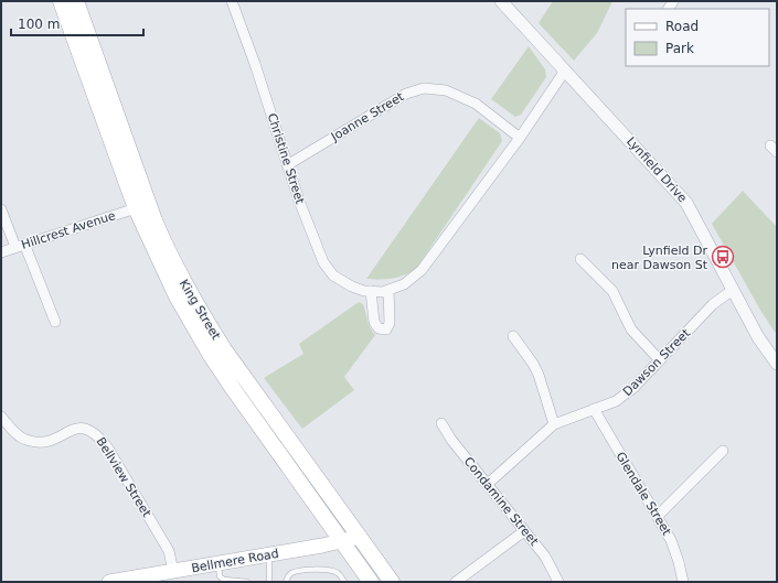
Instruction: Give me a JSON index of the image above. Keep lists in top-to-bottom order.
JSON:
{
  "streets": {
    "main road": ["King Street", "Bellmere Road"],
    "street": [
      "Joanne Street",
      "Christine Street",
      "Lynfield Drive",
      "Hillcrest Avenue",
      "Dawson Street",
      "Bellview Street",
      "Glendale Street",
      "Condamine Street"
    ]
  },
  "crossings": [
    ["Joanne Street", "Christine Street"],
    ["Christine Street", "Lynfield Drive"],
    ["Lynfield Drive", "Dawson Street"],
    ["Hillcrest Avenue", "King Street"],
    ["King Street", "Bellmere Road"],
    ["Dawson Street", "Glendale Street"],
    ["Dawson Street", "Condamine Street"],
    ["Bellview Street", "Bellmere Road"]
  ],
  "places": {
    "bus stop": ["Lynfield Dr near Dawson St"]
  },
  "legend": ["Road", "Park"],
  "scale_bar": "100 m"
}
